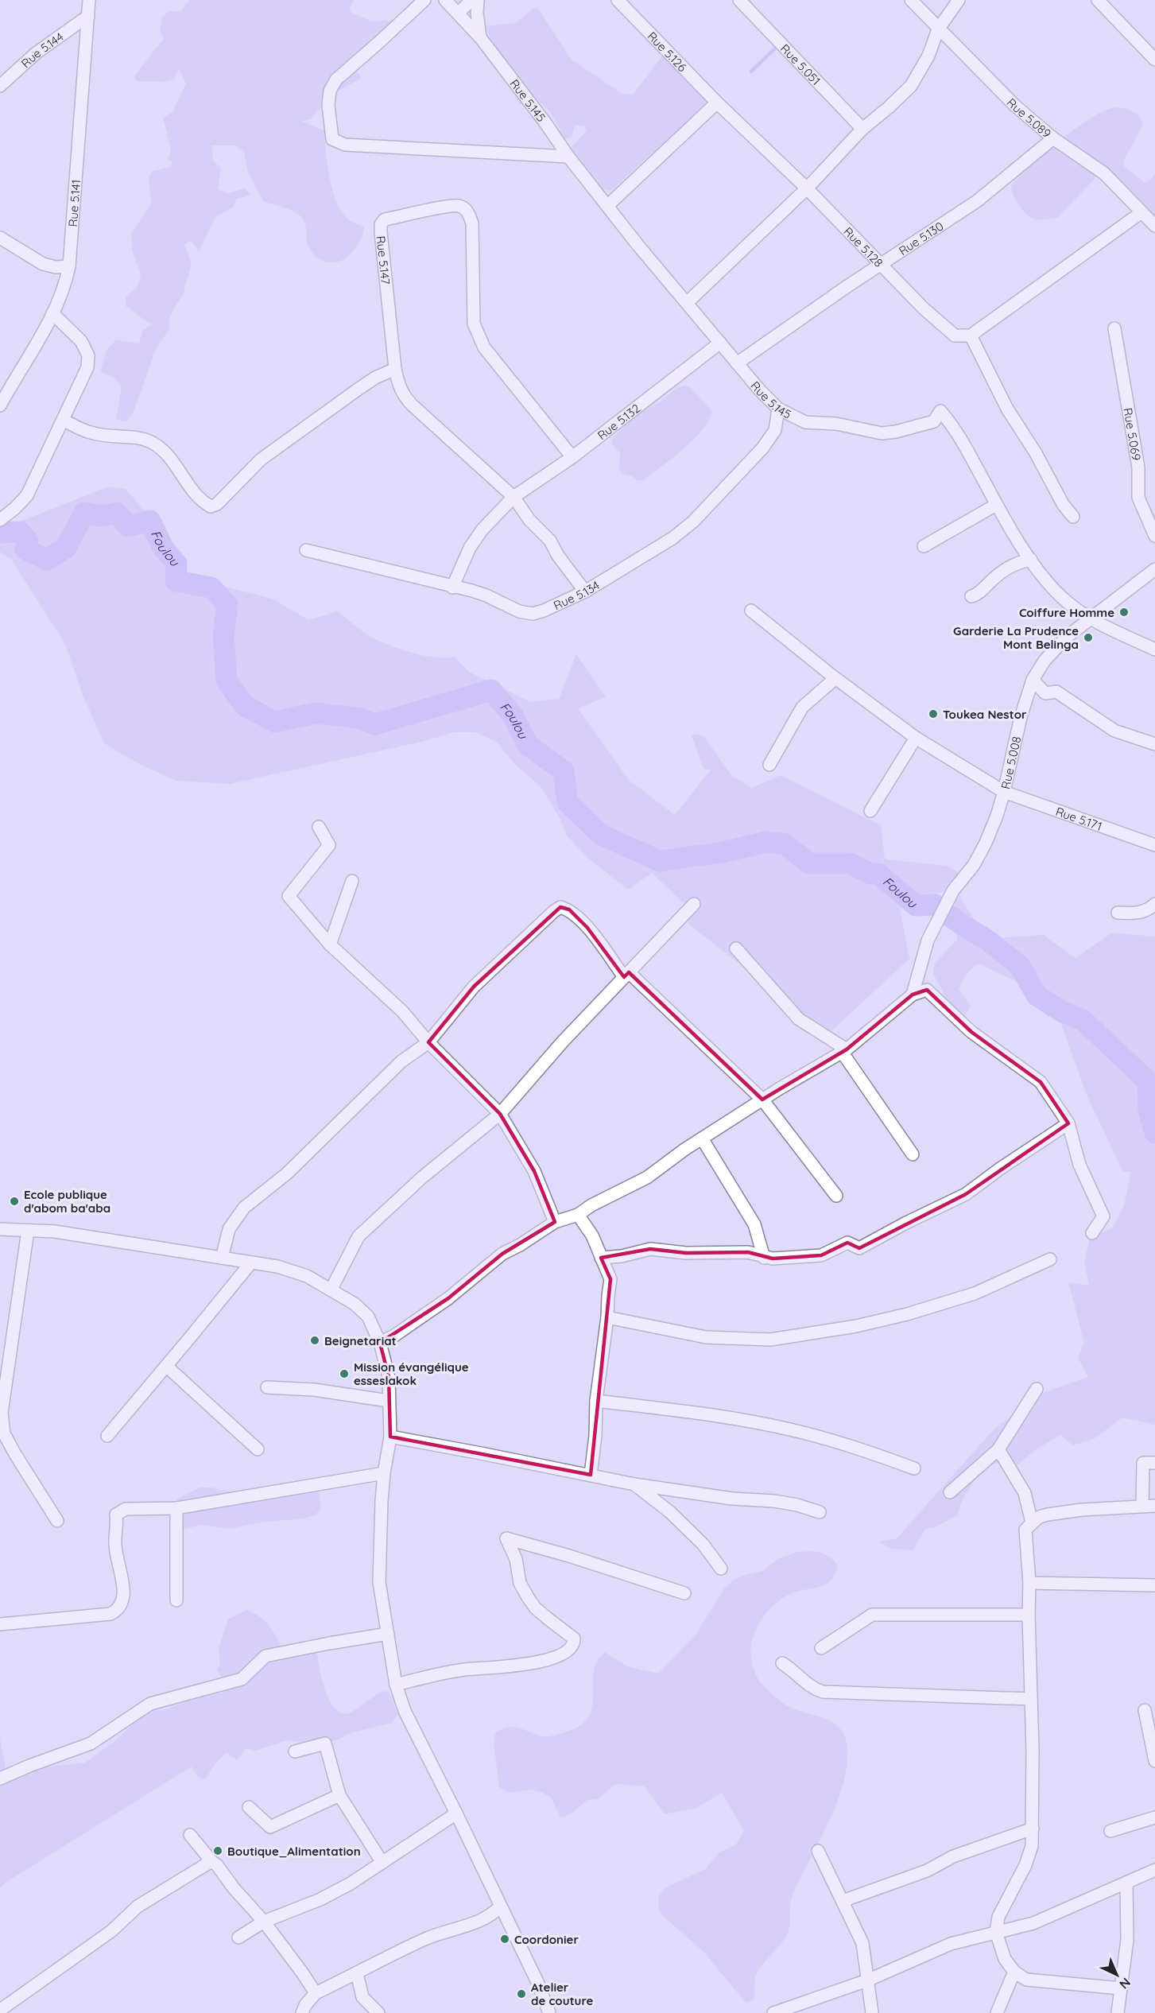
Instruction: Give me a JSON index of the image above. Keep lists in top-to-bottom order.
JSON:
{
  "streets": {
    "street": [
      "Rue 5.144",
      "Rue 5.126",
      "Rue 5.051",
      "Rue 5.145",
      "Rue 5.089",
      "Rue 5.141",
      "Rue 5.130",
      "Rue 5.128",
      "Rue 5.147",
      "Rue 5.132",
      "Rue 5.069",
      "Rue 5.134",
      "Rue 5.008",
      "Rue 5.171"
    ]
  },
  "crossings": [
    ["Rue 5.144", "Rue 5.141"],
    ["Rue 5.126", "Rue 5.128"],
    ["Rue 5.145", "Rue 5.130"],
    ["Rue 5.145", "Rue 5.132"],
    ["Rue 5.145", "Rue 5.134"],
    ["Rue 5.145", "Rue 5.008"],
    ["Rue 5.089", "Rue 5.130"],
    ["Rue 5.130", "Rue 5.128"],
    ["Rue 5.147", "Rue 5.132"],
    ["Rue 5.147", "Rue 5.134"],
    ["Rue 5.132", "Rue 5.134"],
    ["Rue 5.008", "Rue 5.171"]
  ],
  "water": ["Foulou"],
  "places": [
    "Coiffure Homme",
    "Garderie La Prudence Mont Belinga",
    "Toukea Nestor",
    "Ecole publique d'abom ba'aba",
    "Beignetariat",
    "Mission évangélique esseslakok",
    "Boutique_Alimentation",
    "Coordonier",
    "Atelier de couture"
  ],
  "north": "bottom right"
}
